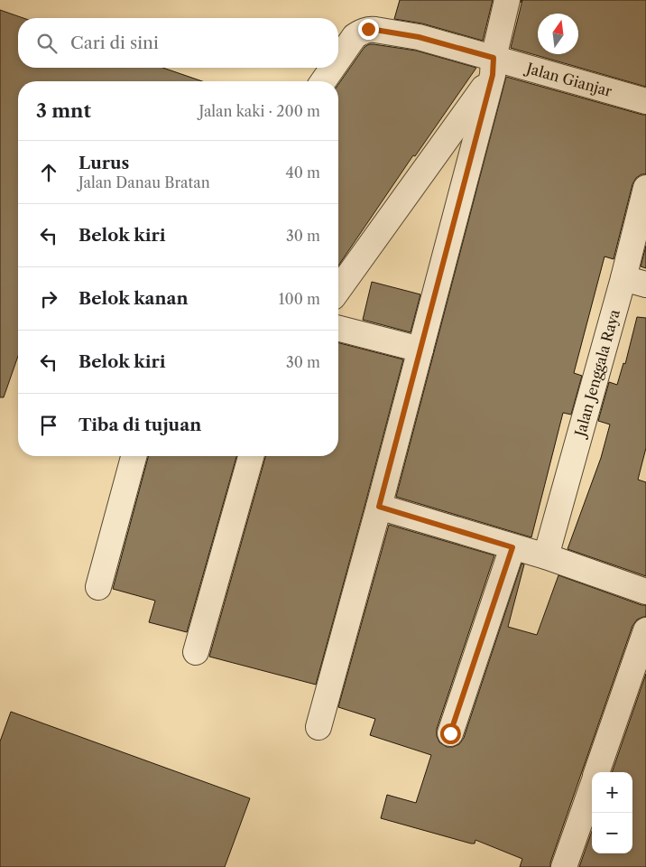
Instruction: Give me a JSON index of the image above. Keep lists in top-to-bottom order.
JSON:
{
  "streets": {
    "street": ["Jalan Gianjar", "Jalan Jenggala Raya"]
  },
  "north": "top",
  "page": {
    "search": "Cari di sini",
    "heading": ["3 mnt", "Jalan kaki · 200 m"],
    "list": [
      ["Lurus", "Jalan Danau Bratan", "40 m"],
      ["Belok kiri", "30 m"],
      ["Belok kanan", "100 m"],
      ["Belok kiri", "30 m"],
      "Tiba di tujuan"
    ],
    "map_buttons": ["+", "−"]
  }
}
